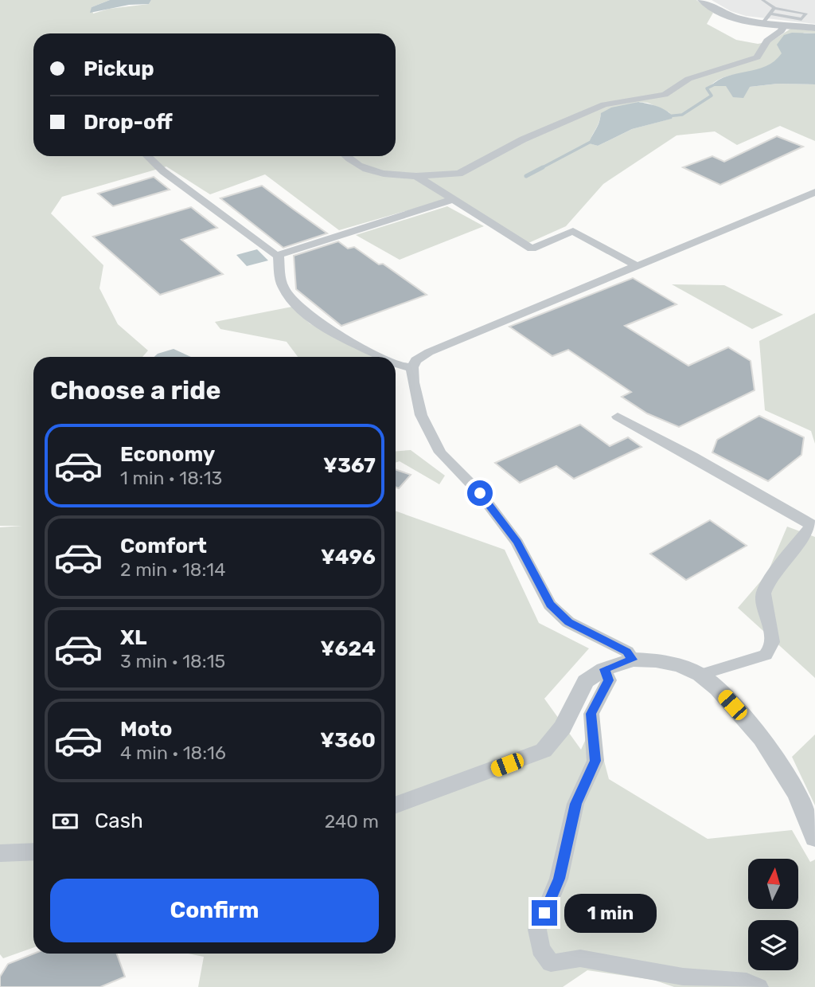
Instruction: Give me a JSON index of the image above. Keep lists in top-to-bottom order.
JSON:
{
  "north": "top",
  "page": {
    "banner": ["Pickup", "Drop-off"],
    "heading": "Choose a ride",
    "list": [
      {
        "name": "Economy",
        "note": "1 min · 18:13",
        "value": "¥367"
      },
      {
        "name": "Comfort",
        "note": "2 min · 18:14",
        "value": "¥496"
      },
      {
        "name": "XL",
        "note": "3 min · 18:15",
        "value": "¥624"
      },
      {
        "name": "Moto",
        "note": "4 min · 18:16",
        "value": "¥360"
      }
    ],
    "pay": ["Cash", "240 m"],
    "buttons": "Confirm",
    "bubble": "1 min"
  }
}
